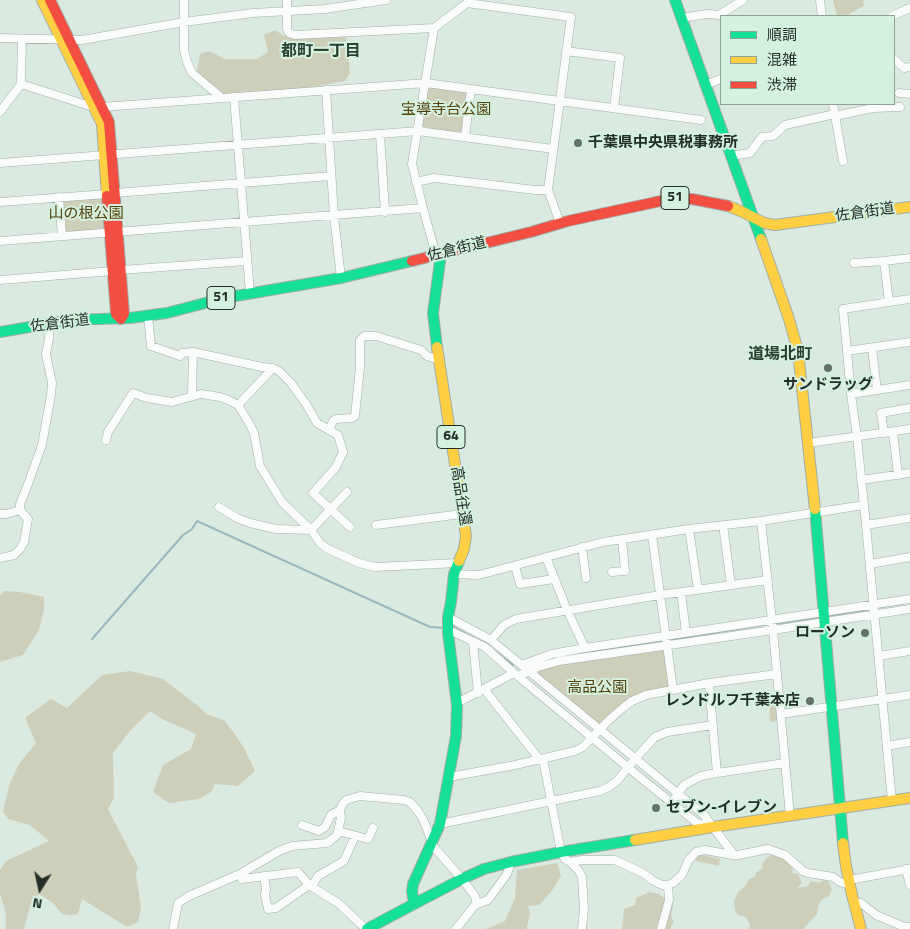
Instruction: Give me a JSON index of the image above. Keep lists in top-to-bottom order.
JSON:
{
  "streets": {
    "main road": [
      "51",
      "佐倉街道",
      "64",
      "高品往還"
    ]
  },
  "crossings": [
    ["佐倉街道", "高品往還"],
    ["64", "高品往還"]
  ],
  "districts": ["都町一丁目", "道場北町"],
  "parks": ["宝導寺台公園", "山の根公園", "高品公園"],
  "places": [
    "千葉県中央県税事務所",
    "サンドラッグ",
    "ローソン",
    "レンドルフ千葉本店",
    "セブン-イレブン"
  ],
  "legend": ["順調", "混雑", "渋滞"],
  "north": "bottom"
}
